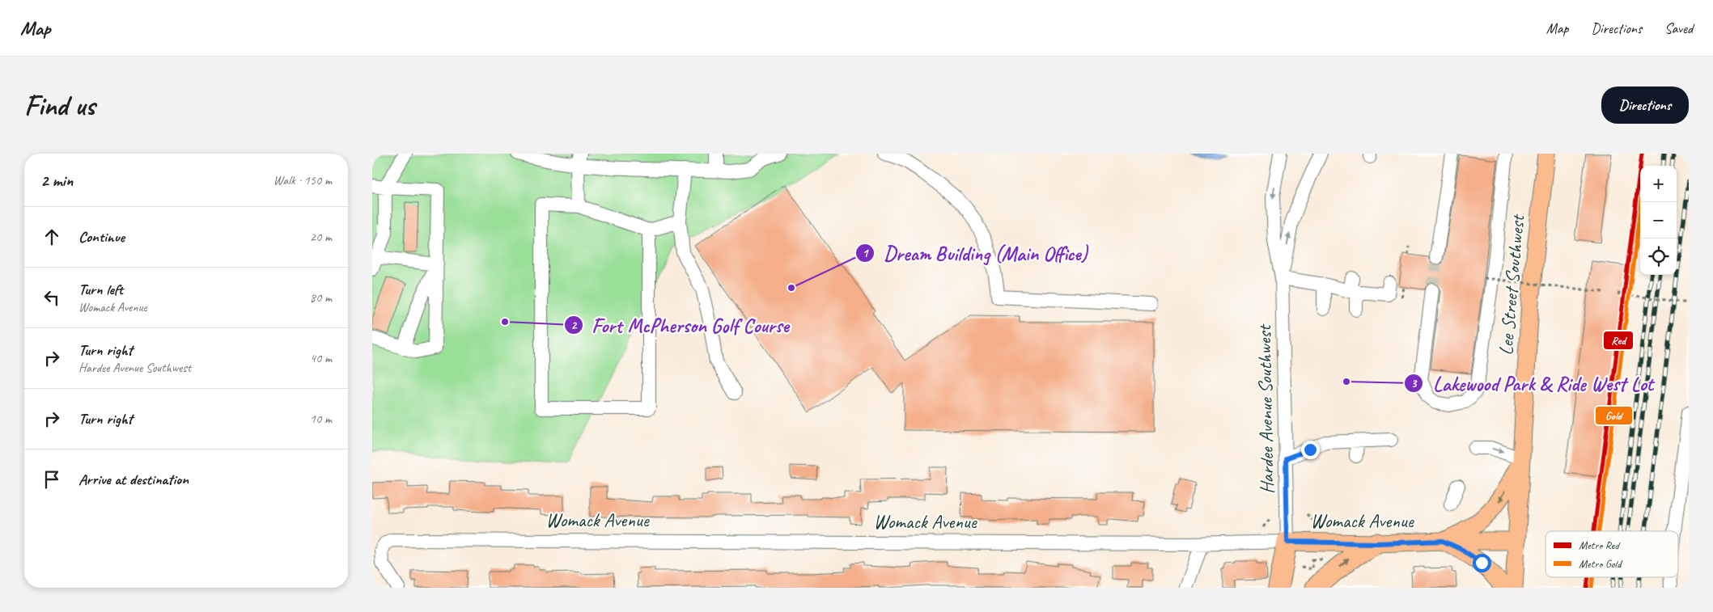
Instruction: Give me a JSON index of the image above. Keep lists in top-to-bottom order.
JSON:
{
  "streets": {
    "main road": ["Lee Street Southwest", "Womack Avenue"],
    "street": ["Hardee Avenue Southwest"]
  },
  "crossings": [
    ["Lee Street Southwest", "Womack Avenue"],
    ["Hardee Avenue Southwest", "Womack Avenue"]
  ],
  "places": ["Dream Building (Main Office)", "Fort McPherson Golf Course", "Lakewood Park & Ride West Lot"],
  "lines": ["metro line Red", "metro line Gold"],
  "legend": ["Metro Red", "Metro Gold"],
  "page": {
    "header": "Map",
    "nav": ["Map", "Directions", "Saved"],
    "buttons": "Directions",
    "title": "Find us",
    "heading": ["2 min", "Walk · 150 m"],
    "map_buttons": ["+", "−"],
    "list": [
      ["Continue", "20 m"],
      ["Turn left", "Womack Avenue", "80 m"],
      ["Turn right", "Hardee Avenue Southwest", "40 m"],
      ["Turn right", "10 m"],
      "Arrive at destination"
    ]
  }
}
